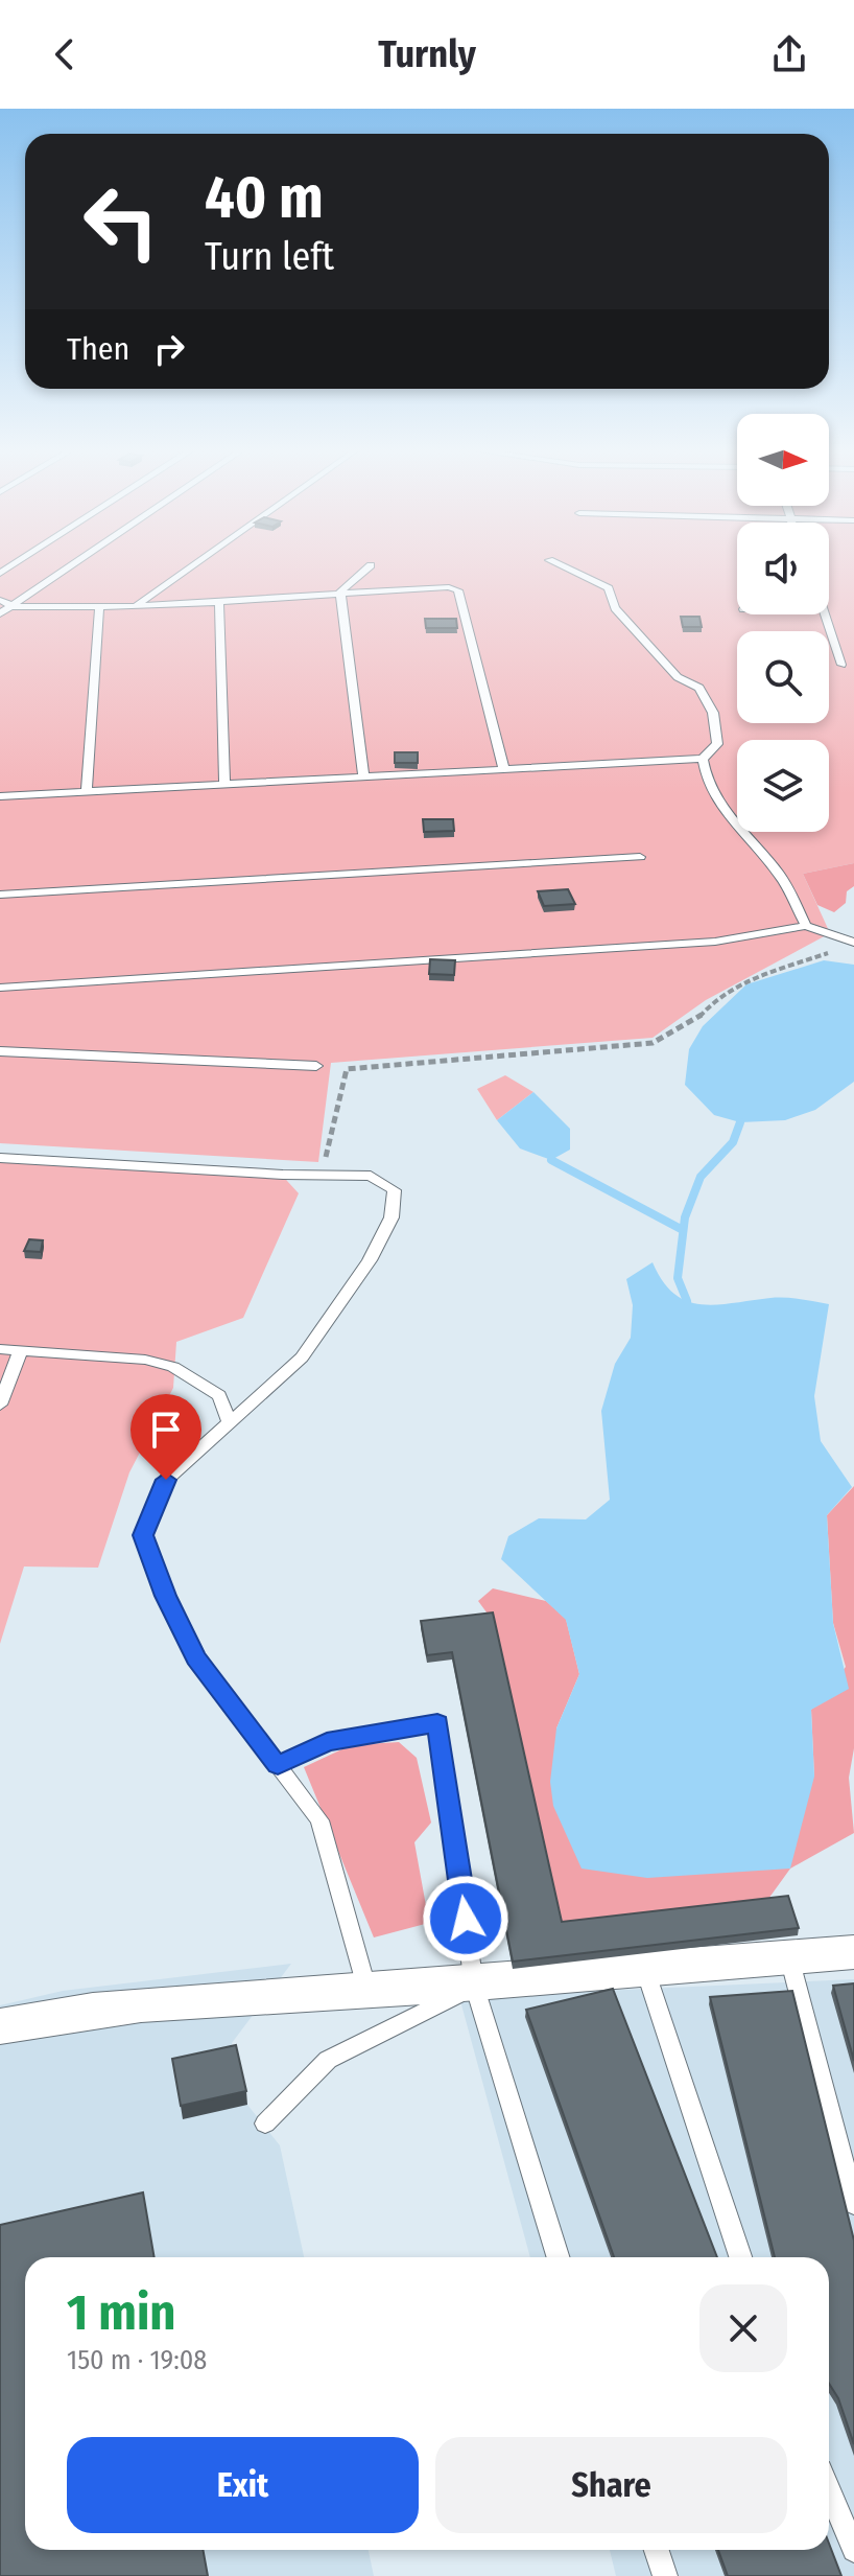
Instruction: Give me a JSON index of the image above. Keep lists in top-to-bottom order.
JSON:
{
  "north": "right",
  "page": {
    "header": "Turnly",
    "turn": ["40 m", "Turn left"],
    "then": "Then",
    "heading": ["1 min", "150 m · 19:08"],
    "buttons": ["Exit", "Share"]
  }
}
